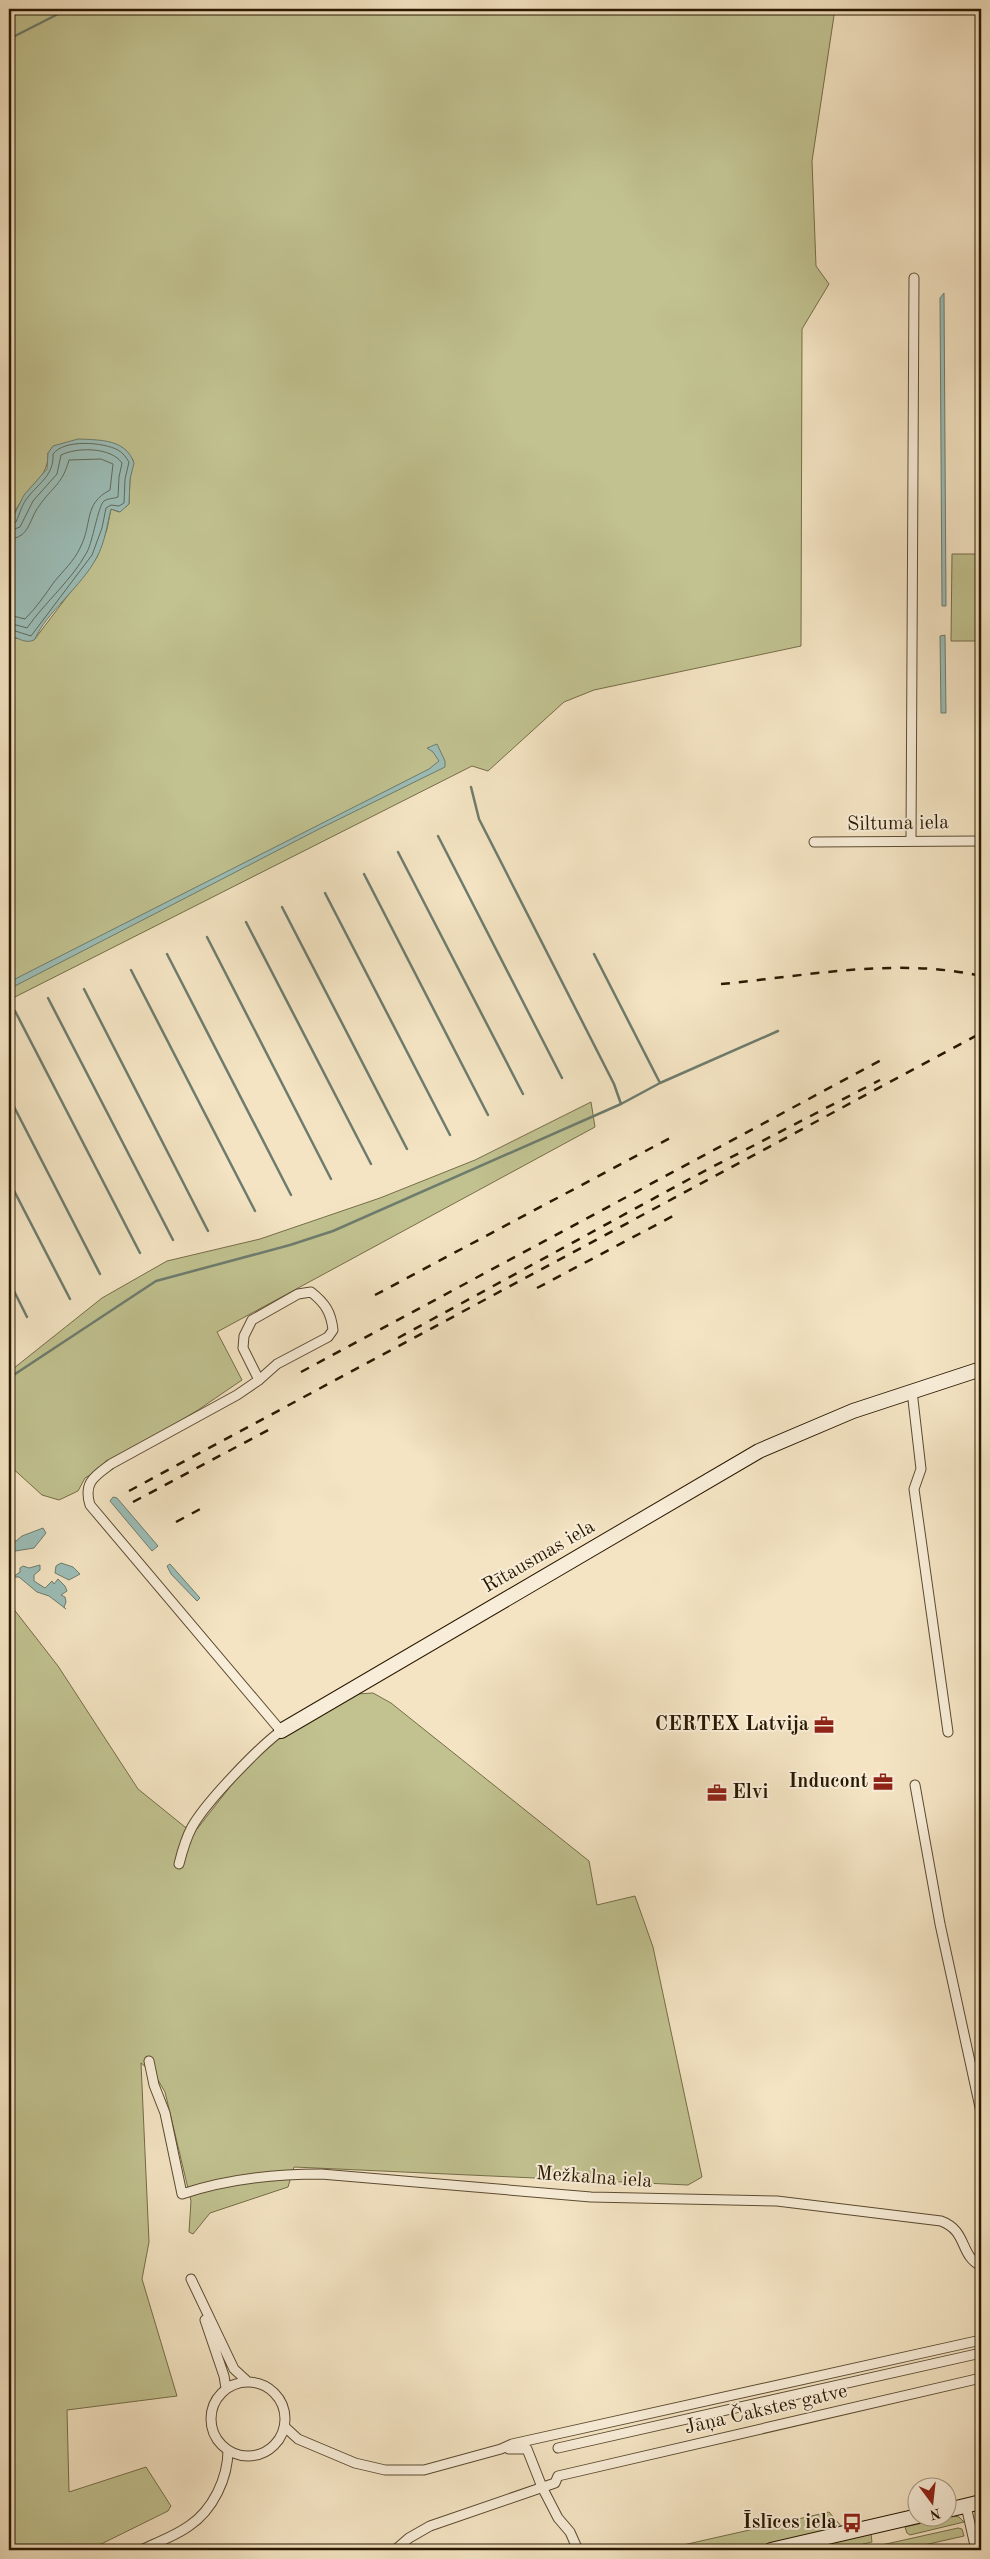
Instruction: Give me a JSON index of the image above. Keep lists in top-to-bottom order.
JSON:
{
  "streets": {
    "street": [
      "Siltuma iela",
      "Rītausmas iela",
      "Mežkalna iela",
      "Jāņa Čakstes gatve"
    ]
  },
  "places": {
    "office": ["CERTEX Latvija", "Inducont", "Elvi"],
    "bus stop": ["Īslīces iela"]
  },
  "north": "bottom"
}
